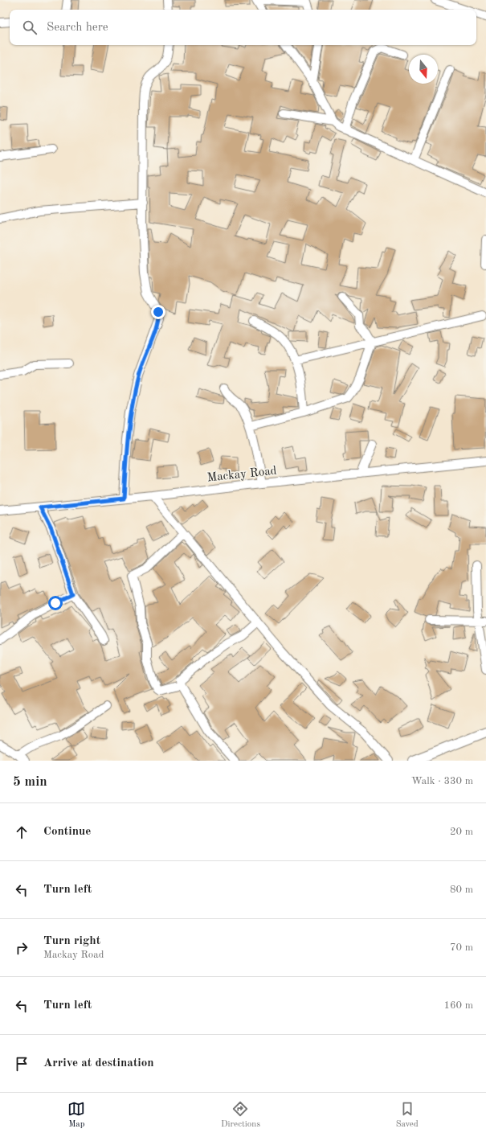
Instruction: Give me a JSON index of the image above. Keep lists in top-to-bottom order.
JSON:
{
  "streets": {
    "street": ["Mackay Road"]
  },
  "north": "bottom",
  "page": {
    "search": "Search here",
    "heading": ["5 min", "Walk · 330 m"],
    "list": [
      ["Continue", "20 m"],
      ["Turn left", "80 m"],
      ["Turn right", "Mackay Road", "70 m"],
      ["Turn left", "160 m"],
      "Arrive at destination"
    ],
    "nav": ["Map", "Directions", "Saved"]
  }
}
